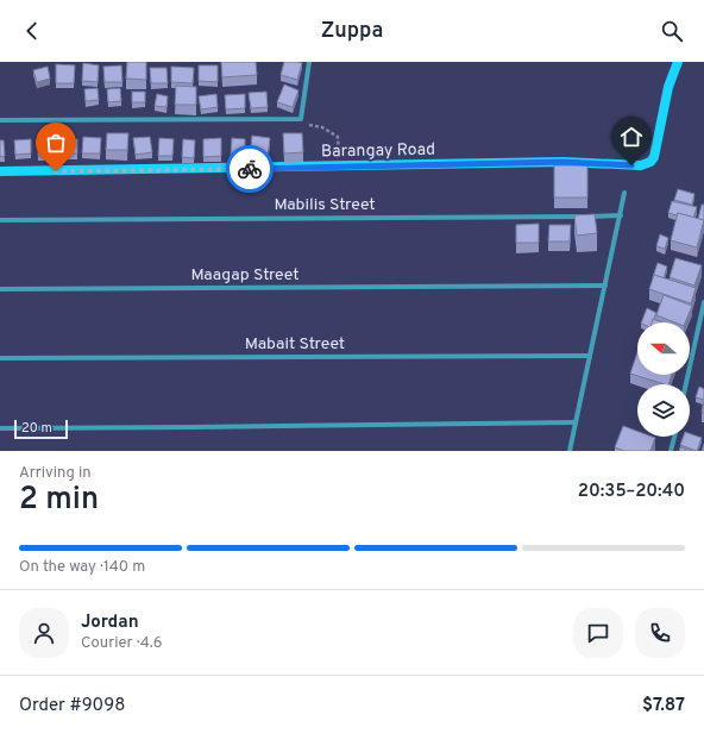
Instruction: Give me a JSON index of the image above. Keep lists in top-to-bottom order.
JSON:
{
  "streets": {
    "street": [
      "Barangay Road",
      "Mabilis Street",
      "Maagap Street",
      "Mabait Street"
    ]
  },
  "scale_bar": "20 m",
  "north": "left",
  "page": {
    "header": "Zuppa",
    "scale": "20 m",
    "heading": ["2 min", "Arriving in", "20:35–20:40"],
    "panel": [
      "Jordan",
      "Courier · 4.6",
      "Order #9098",
      "$7.87"
    ],
    "bar": "On the way · 140 m"
  }
}
